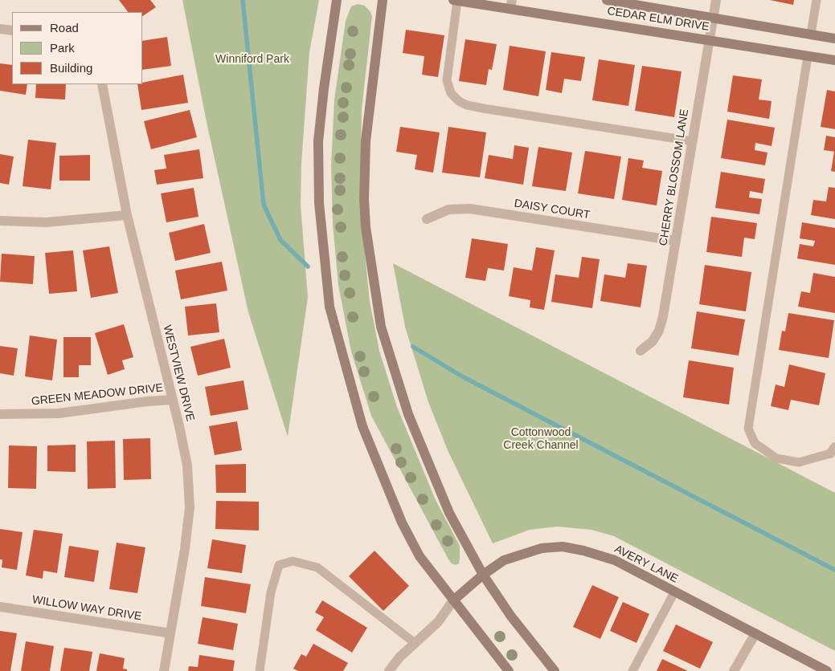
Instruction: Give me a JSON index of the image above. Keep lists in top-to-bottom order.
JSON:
{
  "streets": {
    "main road": ["CEDAR ELM DRIVE", "AVERY LANE"],
    "street": [
      "CHERRY BLOSSOM LANE",
      "DAISY COURT",
      "WESTVIEW DRIVE",
      "GREEN MEADOW DRIVE",
      "WILLOW WAY DRIVE"
    ]
  },
  "crossings": [
    ["CEDAR ELM DRIVE", "CHERRY BLOSSOM LANE"],
    ["CHERRY BLOSSOM LANE", "DAISY COURT"],
    ["WESTVIEW DRIVE", "GREEN MEADOW DRIVE"],
    ["WESTVIEW DRIVE", "WILLOW WAY DRIVE"]
  ],
  "parks": ["Winniford Park", "Cottonwood Creek Channel"],
  "legend": ["Road", "Park", "Building"]
}
